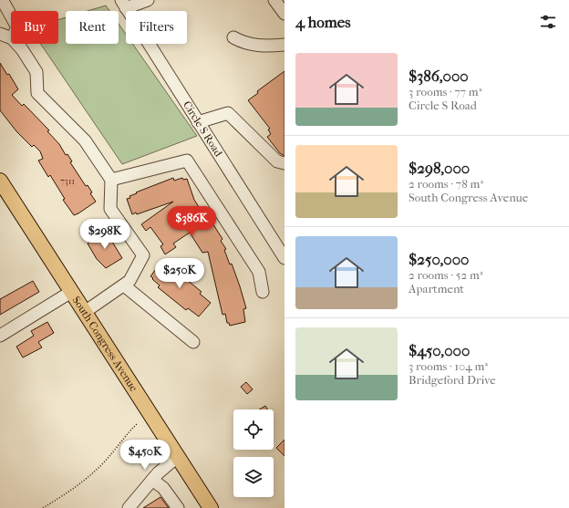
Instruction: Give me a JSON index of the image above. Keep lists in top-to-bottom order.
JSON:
{
  "streets": {
    "main road": ["South Congress Avenue"],
    "street": ["Circle S Road"]
  },
  "house_numbers": ["7311"],
  "page": {
    "heading": "4 homes",
    "chip": ["Buy", "Rent", "Filters"],
    "list": [
      {
        "name": "$386,000",
        "note": "3 rooms · 77 m² · Circle S Road"
      },
      {
        "name": "$298,000",
        "note": "2 rooms · 78 m² · South Congress Avenue"
      },
      {
        "name": "$250,000",
        "note": "2 rooms · 52 m² · Apartment"
      },
      {
        "name": "$450,000",
        "note": "3 rooms · 104 m² · Bridgeford Drive"
      }
    ],
    "price": [
      "$386K",
      "$298K",
      "$250K",
      "$450K"
    ]
  }
}
